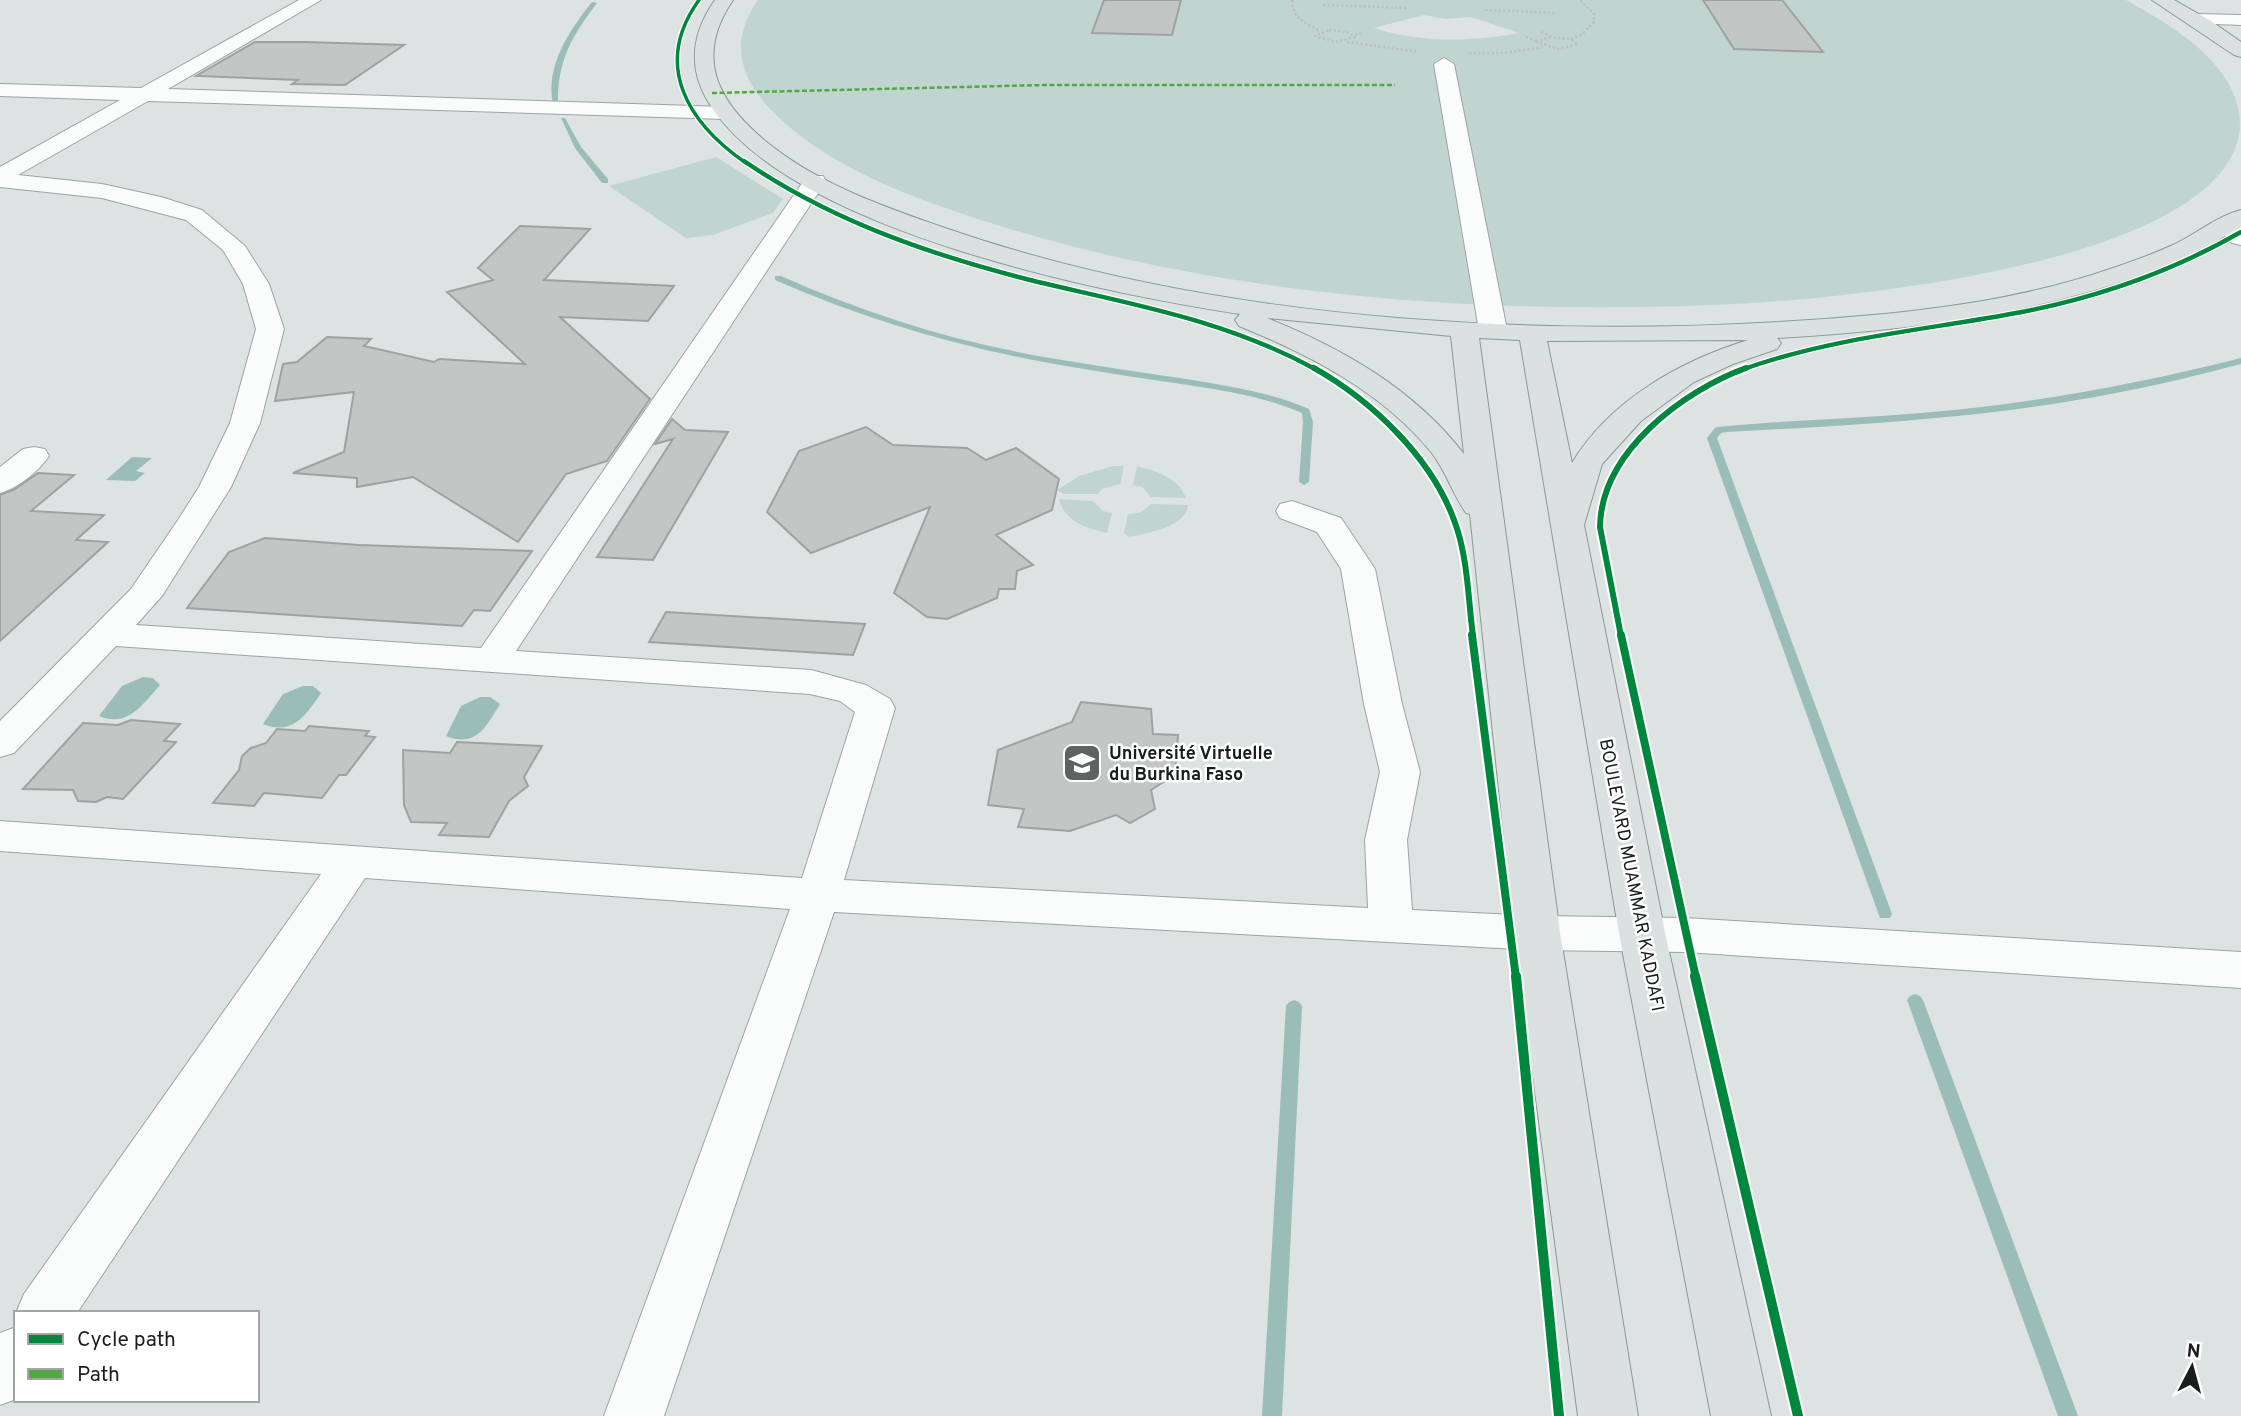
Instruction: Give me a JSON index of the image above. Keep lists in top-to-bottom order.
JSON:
{
  "streets": {
    "main road": ["BOULEVARD MUAMMAR KADDAFI"]
  },
  "places": {
    "school or university": ["Université Virtuelle du Burkina Faso"]
  },
  "legend": ["Cycle path", "Path"],
  "north": "top"
}
